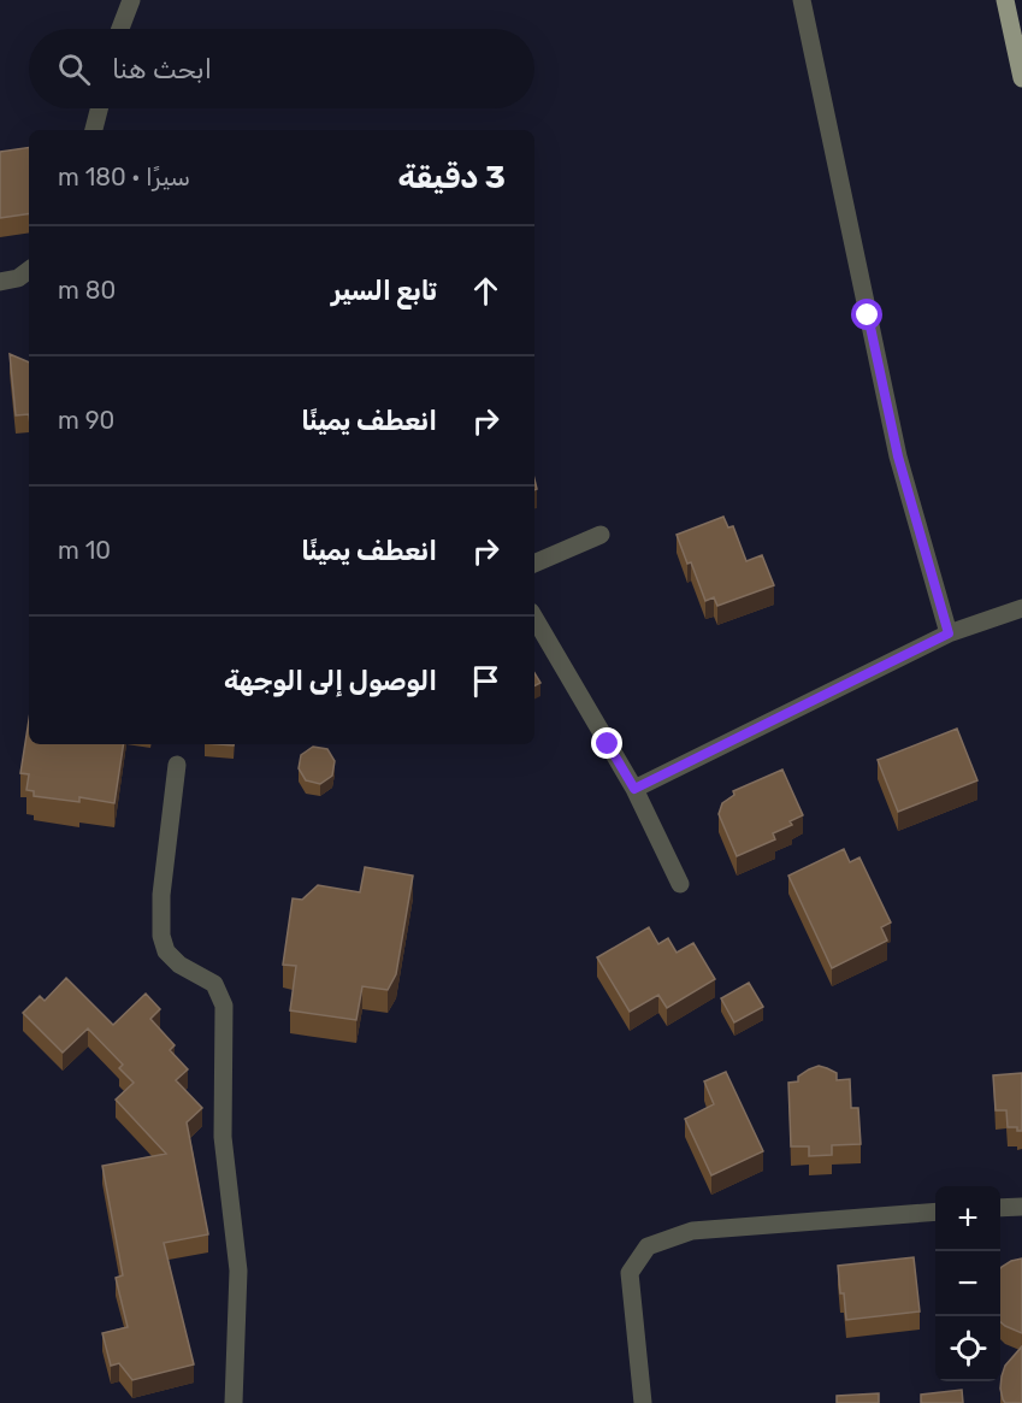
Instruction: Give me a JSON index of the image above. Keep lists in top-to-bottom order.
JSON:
{
  "page": {
    "search": "ابحث هنا",
    "heading": ["3 دقيقة", "سيرًا · 180 m"],
    "list": [
      ["تابع السير", "80 m"],
      ["انعطف يمينًا", "90 m"],
      ["انعطف يمينًا", "10 m"],
      "الوصول إلى الوجهة"
    ],
    "map_buttons": ["+", "−"]
  }
}
